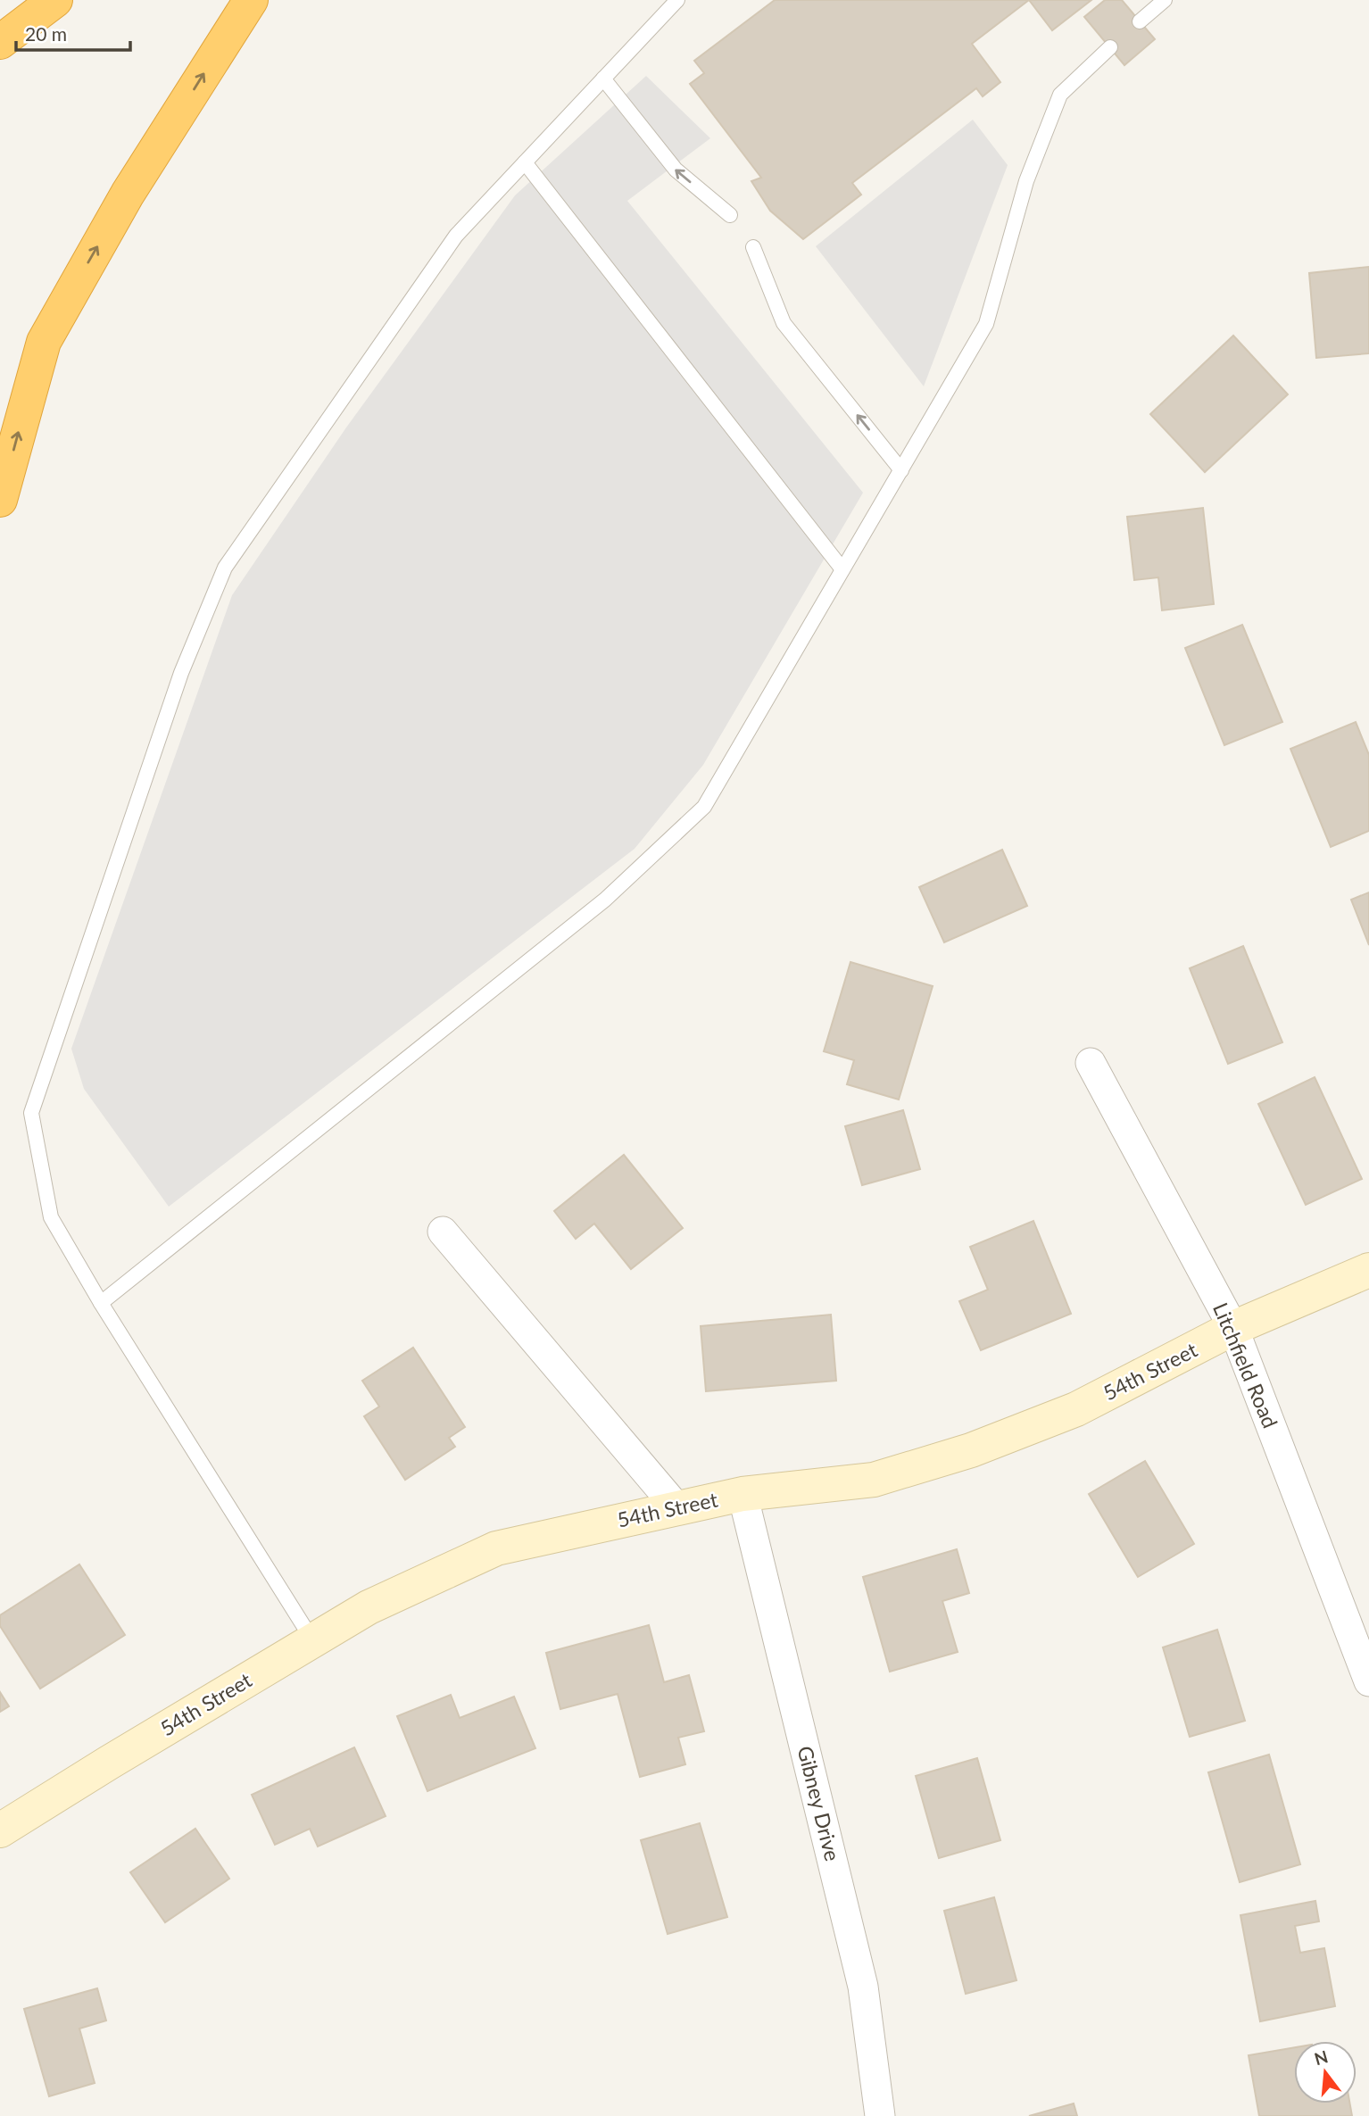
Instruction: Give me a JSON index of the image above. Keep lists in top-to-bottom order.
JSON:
{
  "streets": {
    "main road": ["54th Street"],
    "street": ["Litchfield Road", "Gibney Drive"]
  },
  "crossings": [
    ["Litchfield Road", "54th Street"],
    ["54th Street", "Gibney Drive"]
  ],
  "scale_bar": "20 m",
  "north": "top"
}
